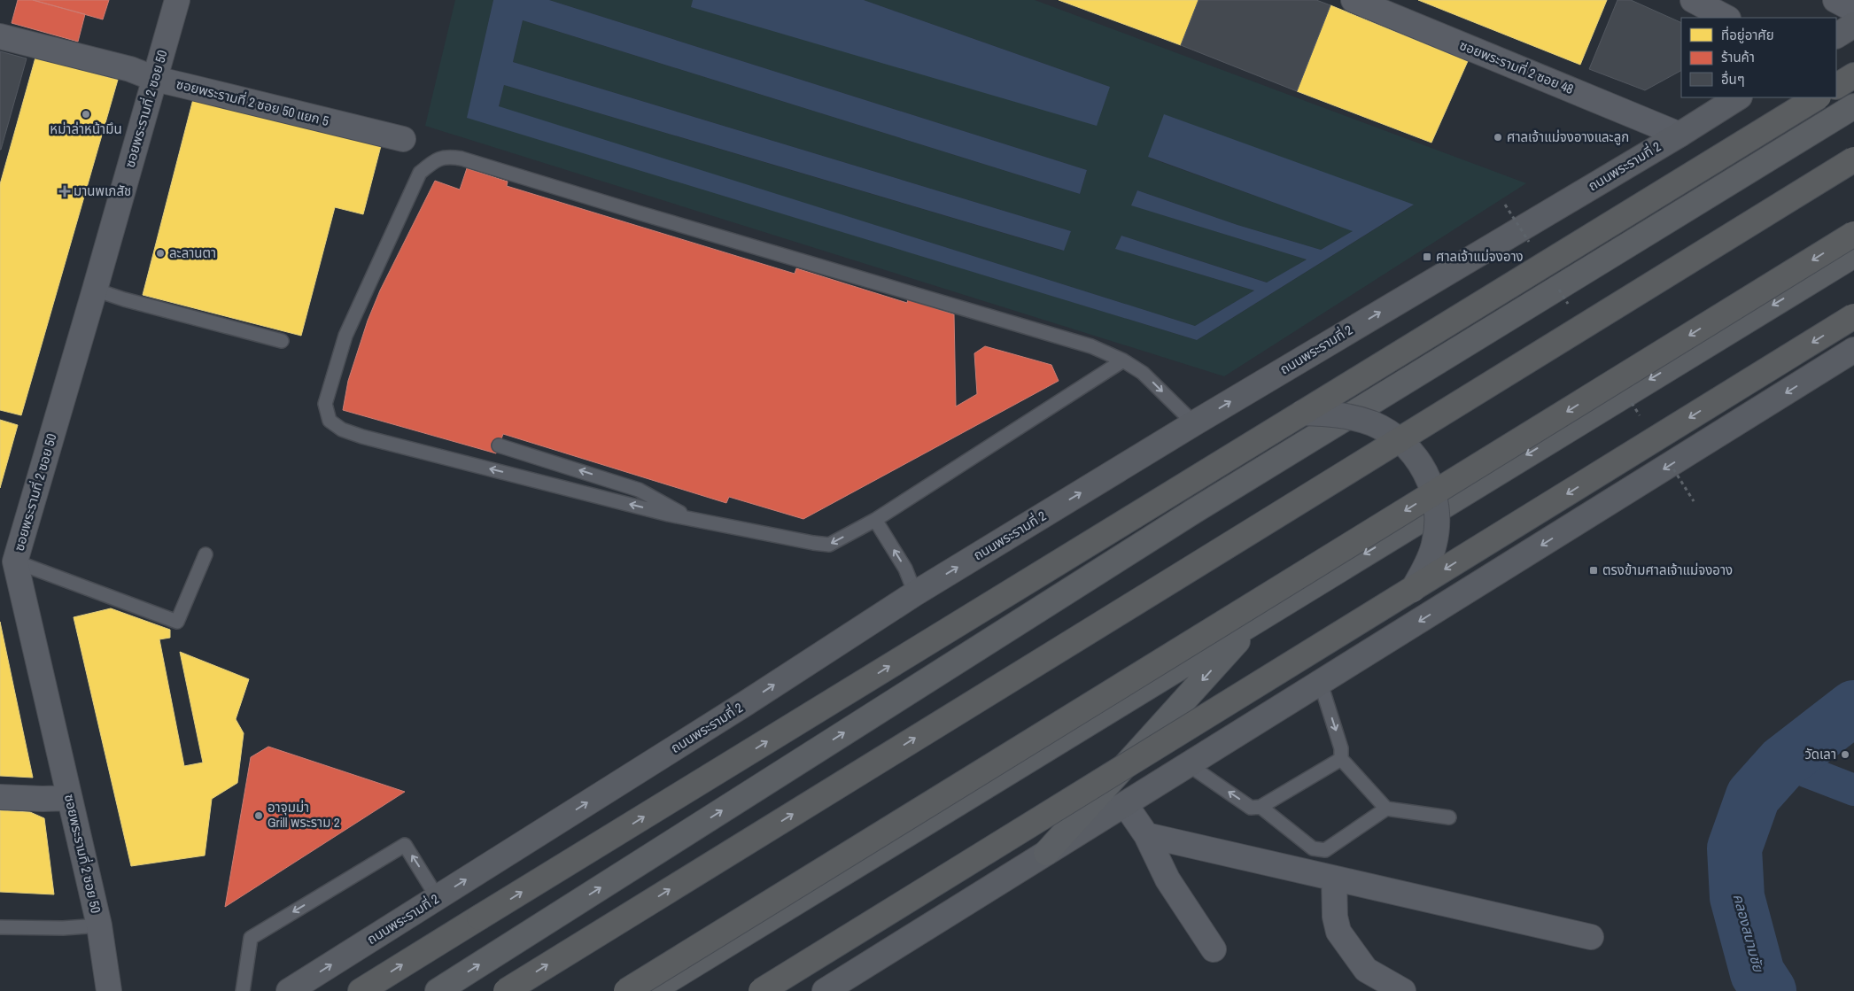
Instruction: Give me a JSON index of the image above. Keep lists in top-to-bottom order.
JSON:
{
  "streets": {
    "main road": ["ถนนพระรามที่ 2"],
    "street": ["ซอยพระรามที่ 2 ซอย 48", "ซอยพระรามที่ 2 ซอย 50 แยก 5", "ซอยพระรามที่ 2 ซอย 50"]
  },
  "crossings": [
    ["ซอยพระรามที่ 2 ซอย 48", "ถนนพระรามที่ 2"],
    ["ซอยพระรามที่ 2 ซอย 50 แยก 5", "ซอยพระรามที่ 2 ซอย 50"]
  ],
  "one_way": ["ถนนพระรามที่ 2"],
  "water": ["คลองสนามชัย"],
  "places": {
    "other": [
      "หม่าล่าหน้ามึน",
      "ศาลเจ้าแม่จงอางและลูก",
      "ละลานตา",
      "วัดเลา",
      "อาจุมม่า Grill พระราม 2"
    ],
    "health": ["มานพเภสัช"],
    "transit": ["ศาลเจ้าแม่จงอาง", "ตรงข้ามศาลเจ้าแม่จงอาง"]
  },
  "legend": ["ที่อยู่อาศัย", "ร้านค้า", "อื่นๆ"]
}
